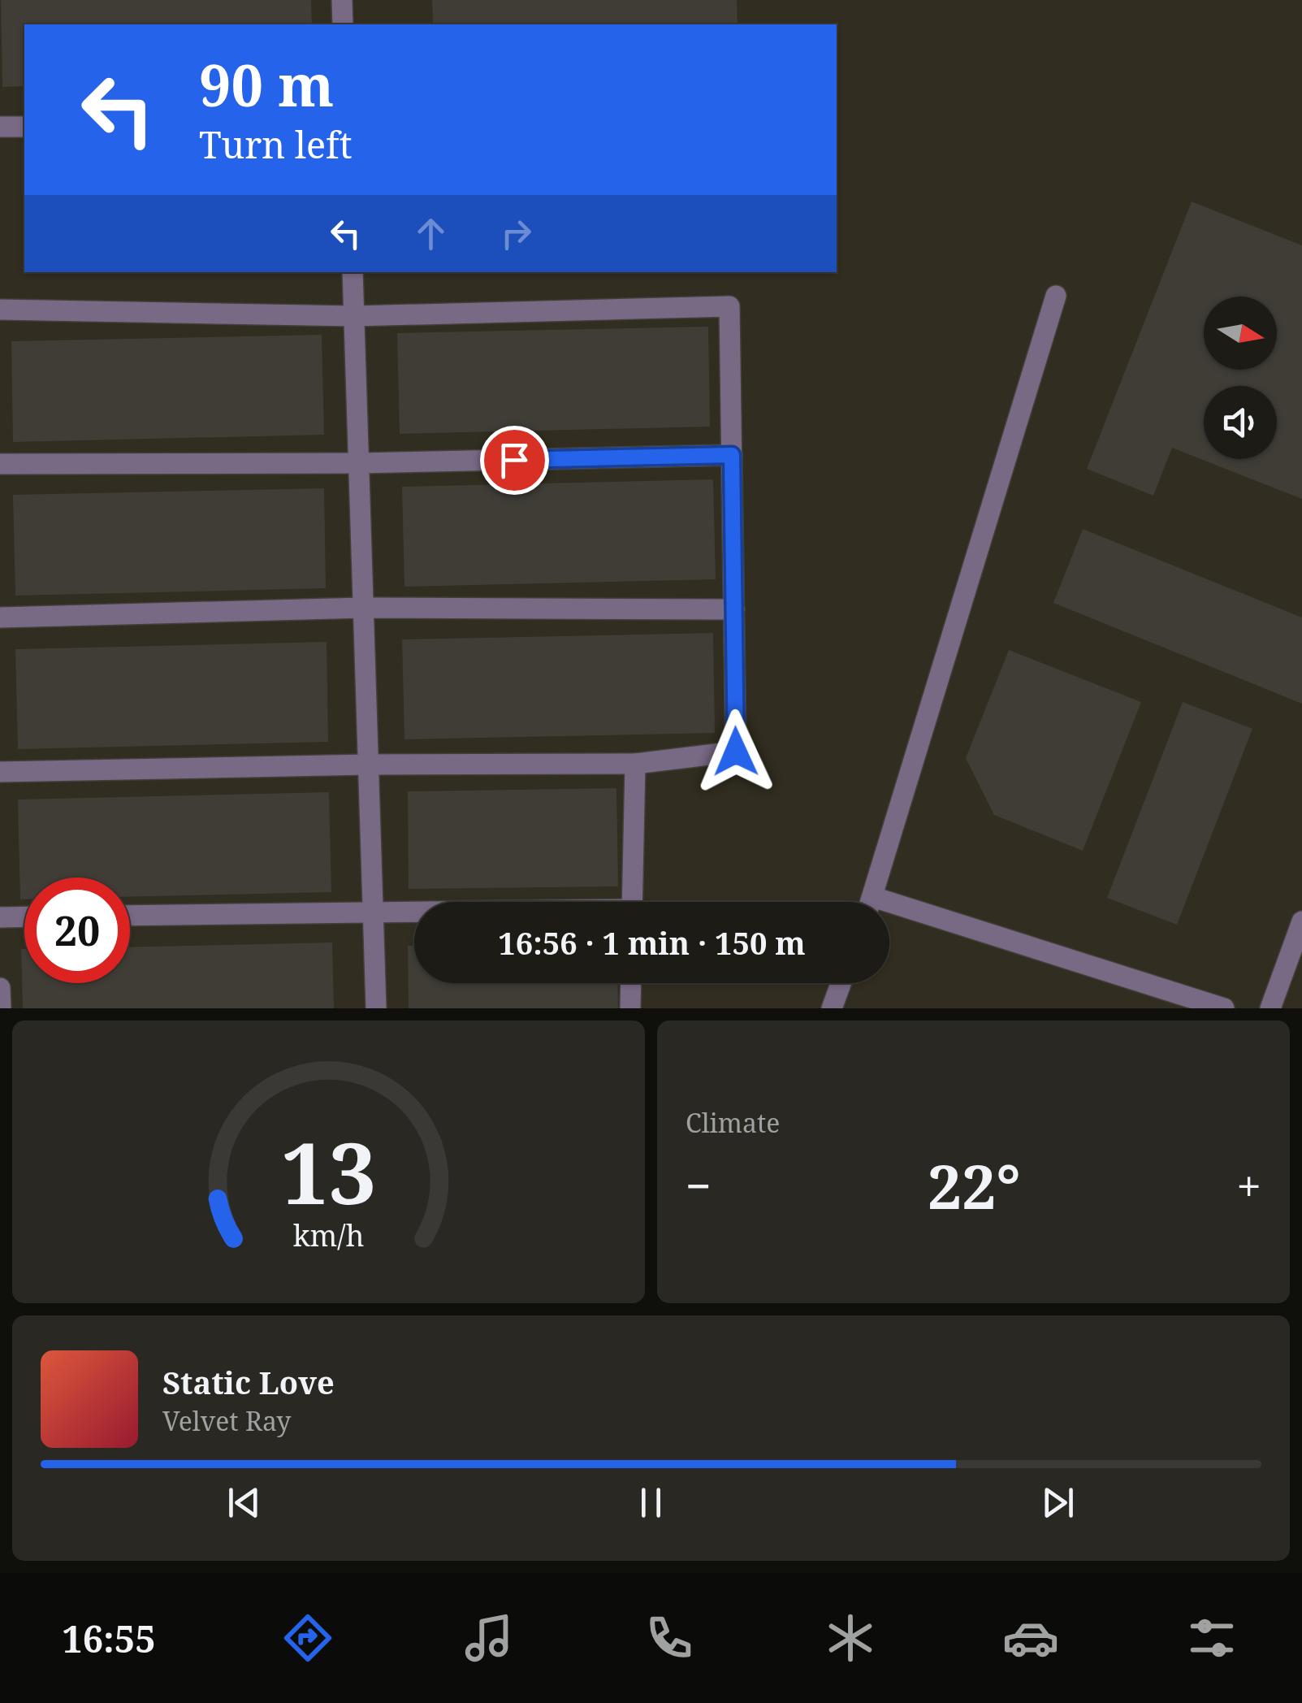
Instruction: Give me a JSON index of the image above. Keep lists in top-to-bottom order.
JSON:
{
  "north": "right",
  "page": {
    "turn": ["90 m", "Turn left"],
    "limit": "20",
    "trip": "16:56 · 1 min · 150 m",
    "tile": "Climate",
    "heat": ["−", "22°", "+"],
    "song": ["Static Love", "Velvet Ray"],
    "tabs": "16:55",
    "gauge": ["13", "km/h"]
  }
}
